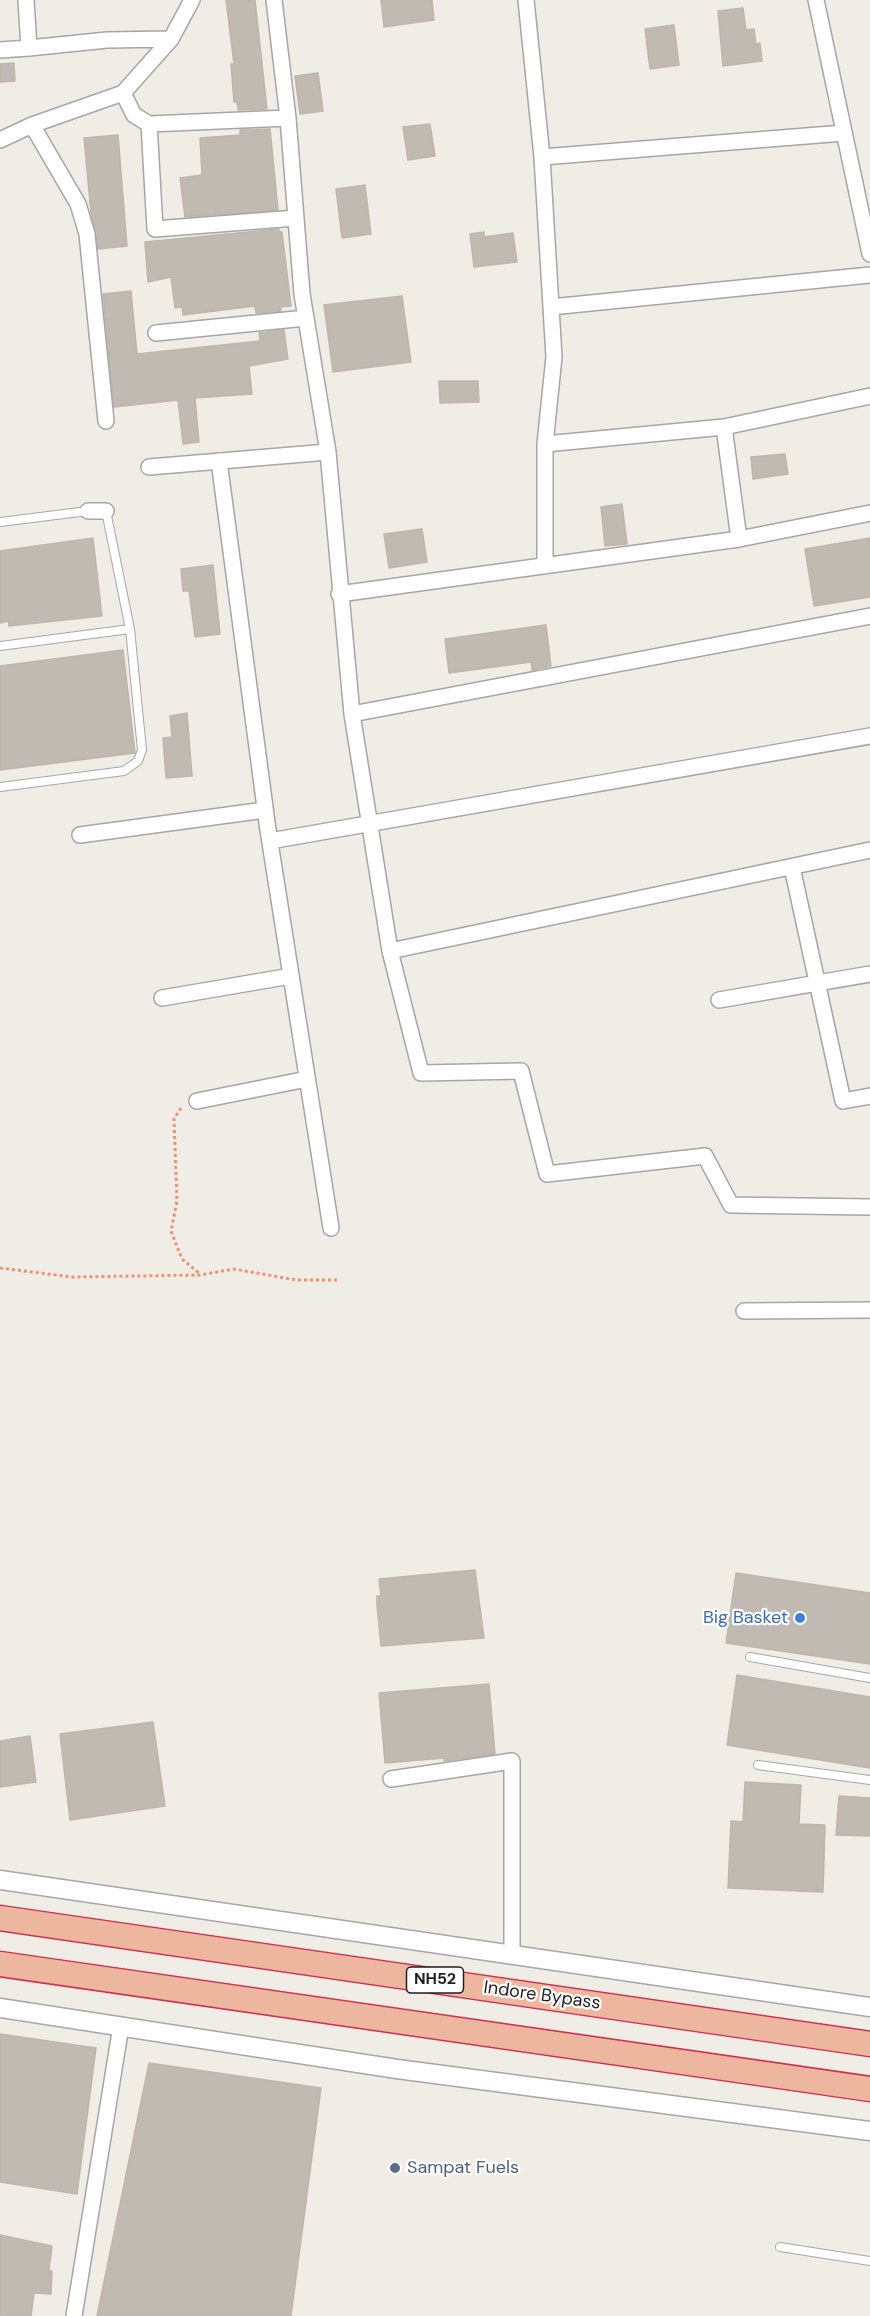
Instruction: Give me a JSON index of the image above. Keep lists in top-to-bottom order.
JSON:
{
  "streets": {
    "highway": ["NH52", "Indore Bypass"]
  },
  "places": ["Big Basket", "Sampat Fuels"]
}
